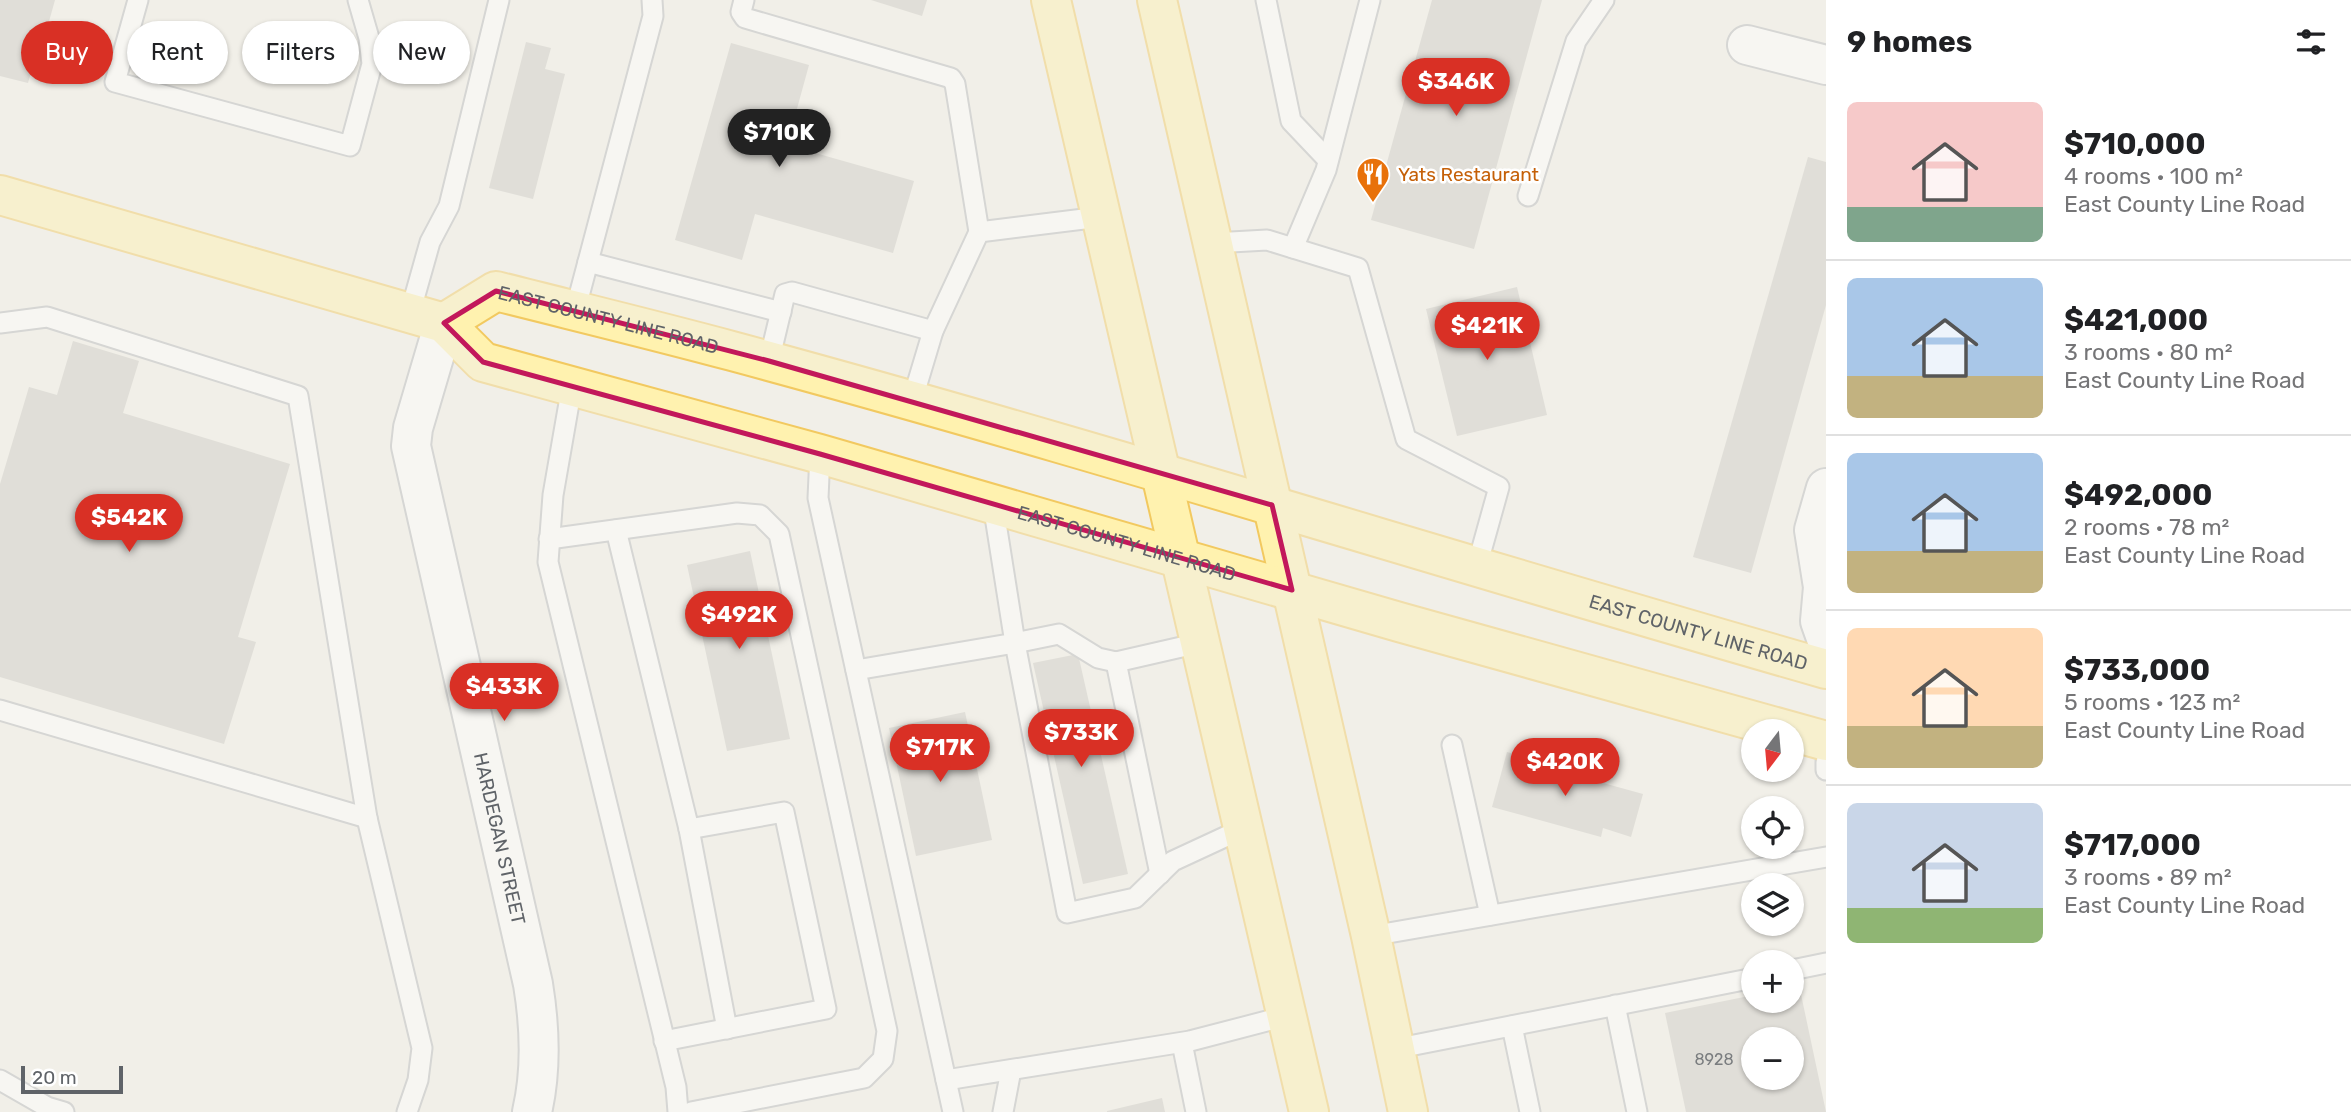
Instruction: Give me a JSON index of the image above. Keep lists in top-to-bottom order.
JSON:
{
  "streets": {
    "main road": ["EAST COUNTY LINE ROAD"],
    "street": ["HARDEGAN STREET"]
  },
  "crossings": [
    ["EAST COUNTY LINE ROAD", "HARDEGAN STREET"]
  ],
  "places": {
    "restaurant": ["Yats Restaurant"]
  },
  "house_numbers": ["8928"],
  "scale_bar": "20 m",
  "north": "bottom",
  "page": {
    "heading": "9 homes",
    "chip": [
      "Buy",
      "Rent",
      "Filters",
      "New"
    ],
    "price": [
      "$346K",
      "$710K",
      "$421K",
      "$542K",
      "$492K",
      "$433K",
      "$733K",
      "$717K",
      "$420K"
    ],
    "list": [
      {
        "name": "$710,000",
        "note": "4 rooms · 100 m² · East County Line Road"
      },
      {
        "name": "$421,000",
        "note": "3 rooms · 80 m² · East County Line Road"
      },
      {
        "name": "$492,000",
        "note": "2 rooms · 78 m² · East County Line Road"
      },
      {
        "name": "$733,000",
        "note": "5 rooms · 123 m² · East County Line Road"
      },
      {
        "name": "$717,000",
        "note": "3 rooms · 89 m² · East County Line Road"
      }
    ],
    "map_buttons": ["+", "−"],
    "scale": "20 m"
  }
}
